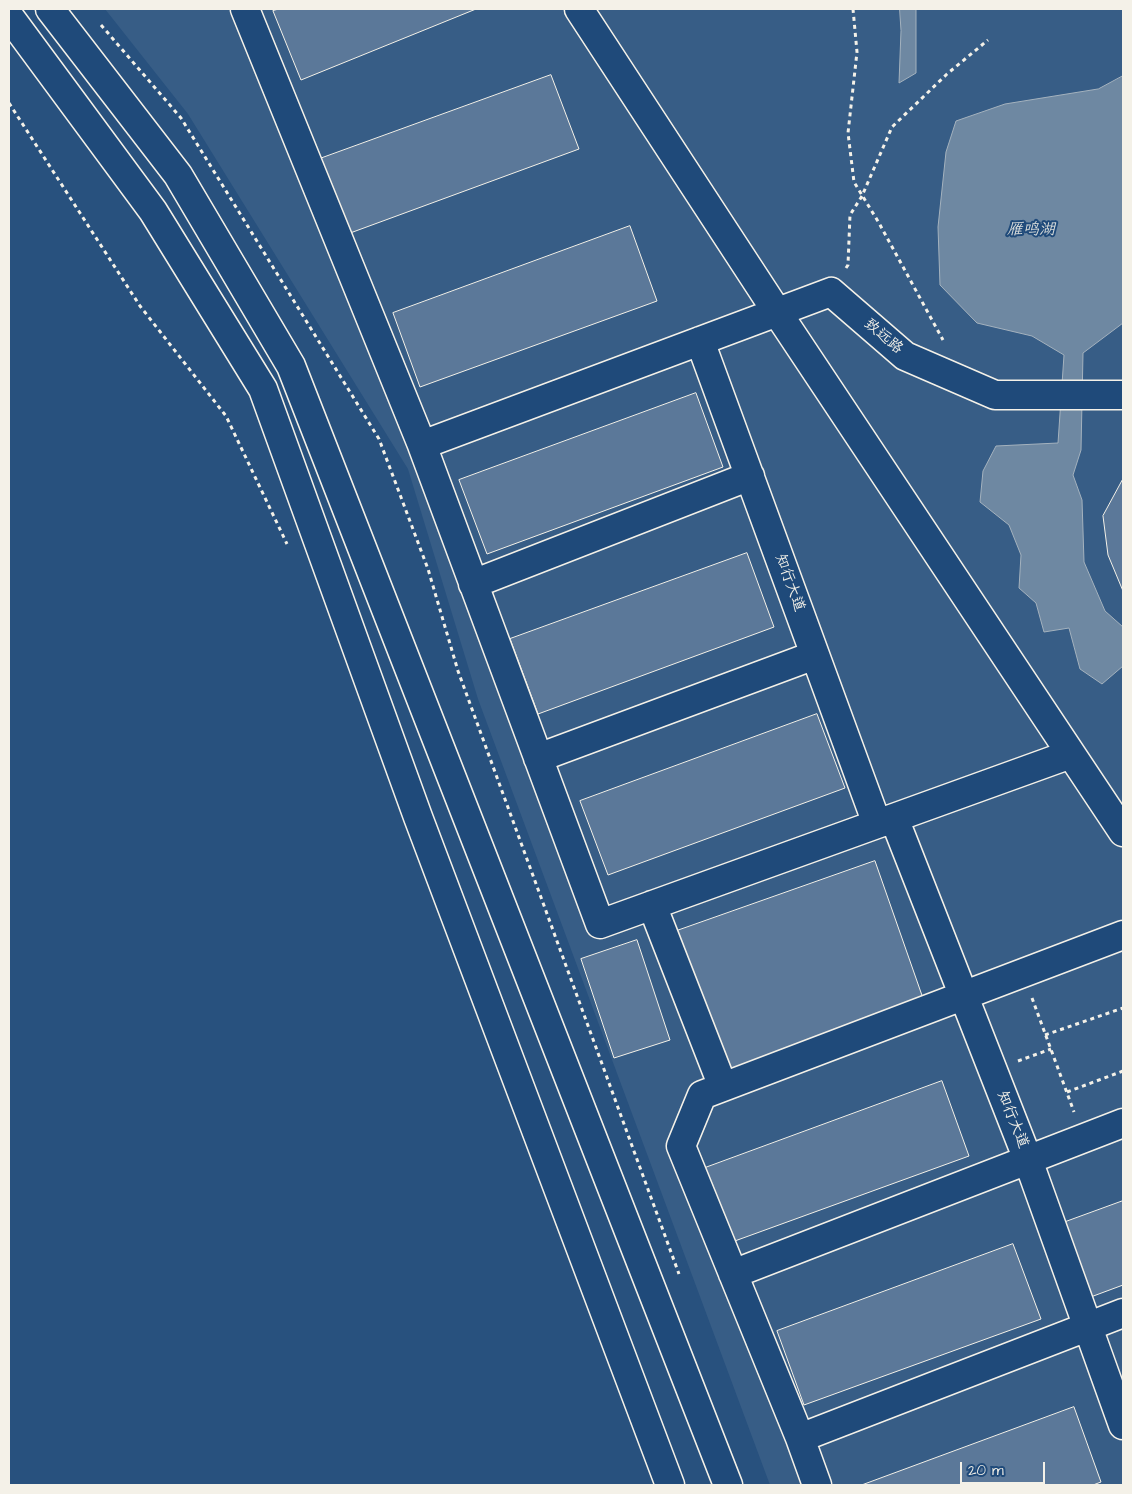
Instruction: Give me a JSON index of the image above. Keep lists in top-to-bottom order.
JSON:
{
  "streets": {
    "street": ["致远路", "知行大道"]
  },
  "water": ["雁鸣湖"],
  "scale_bar": "20 m"
}
